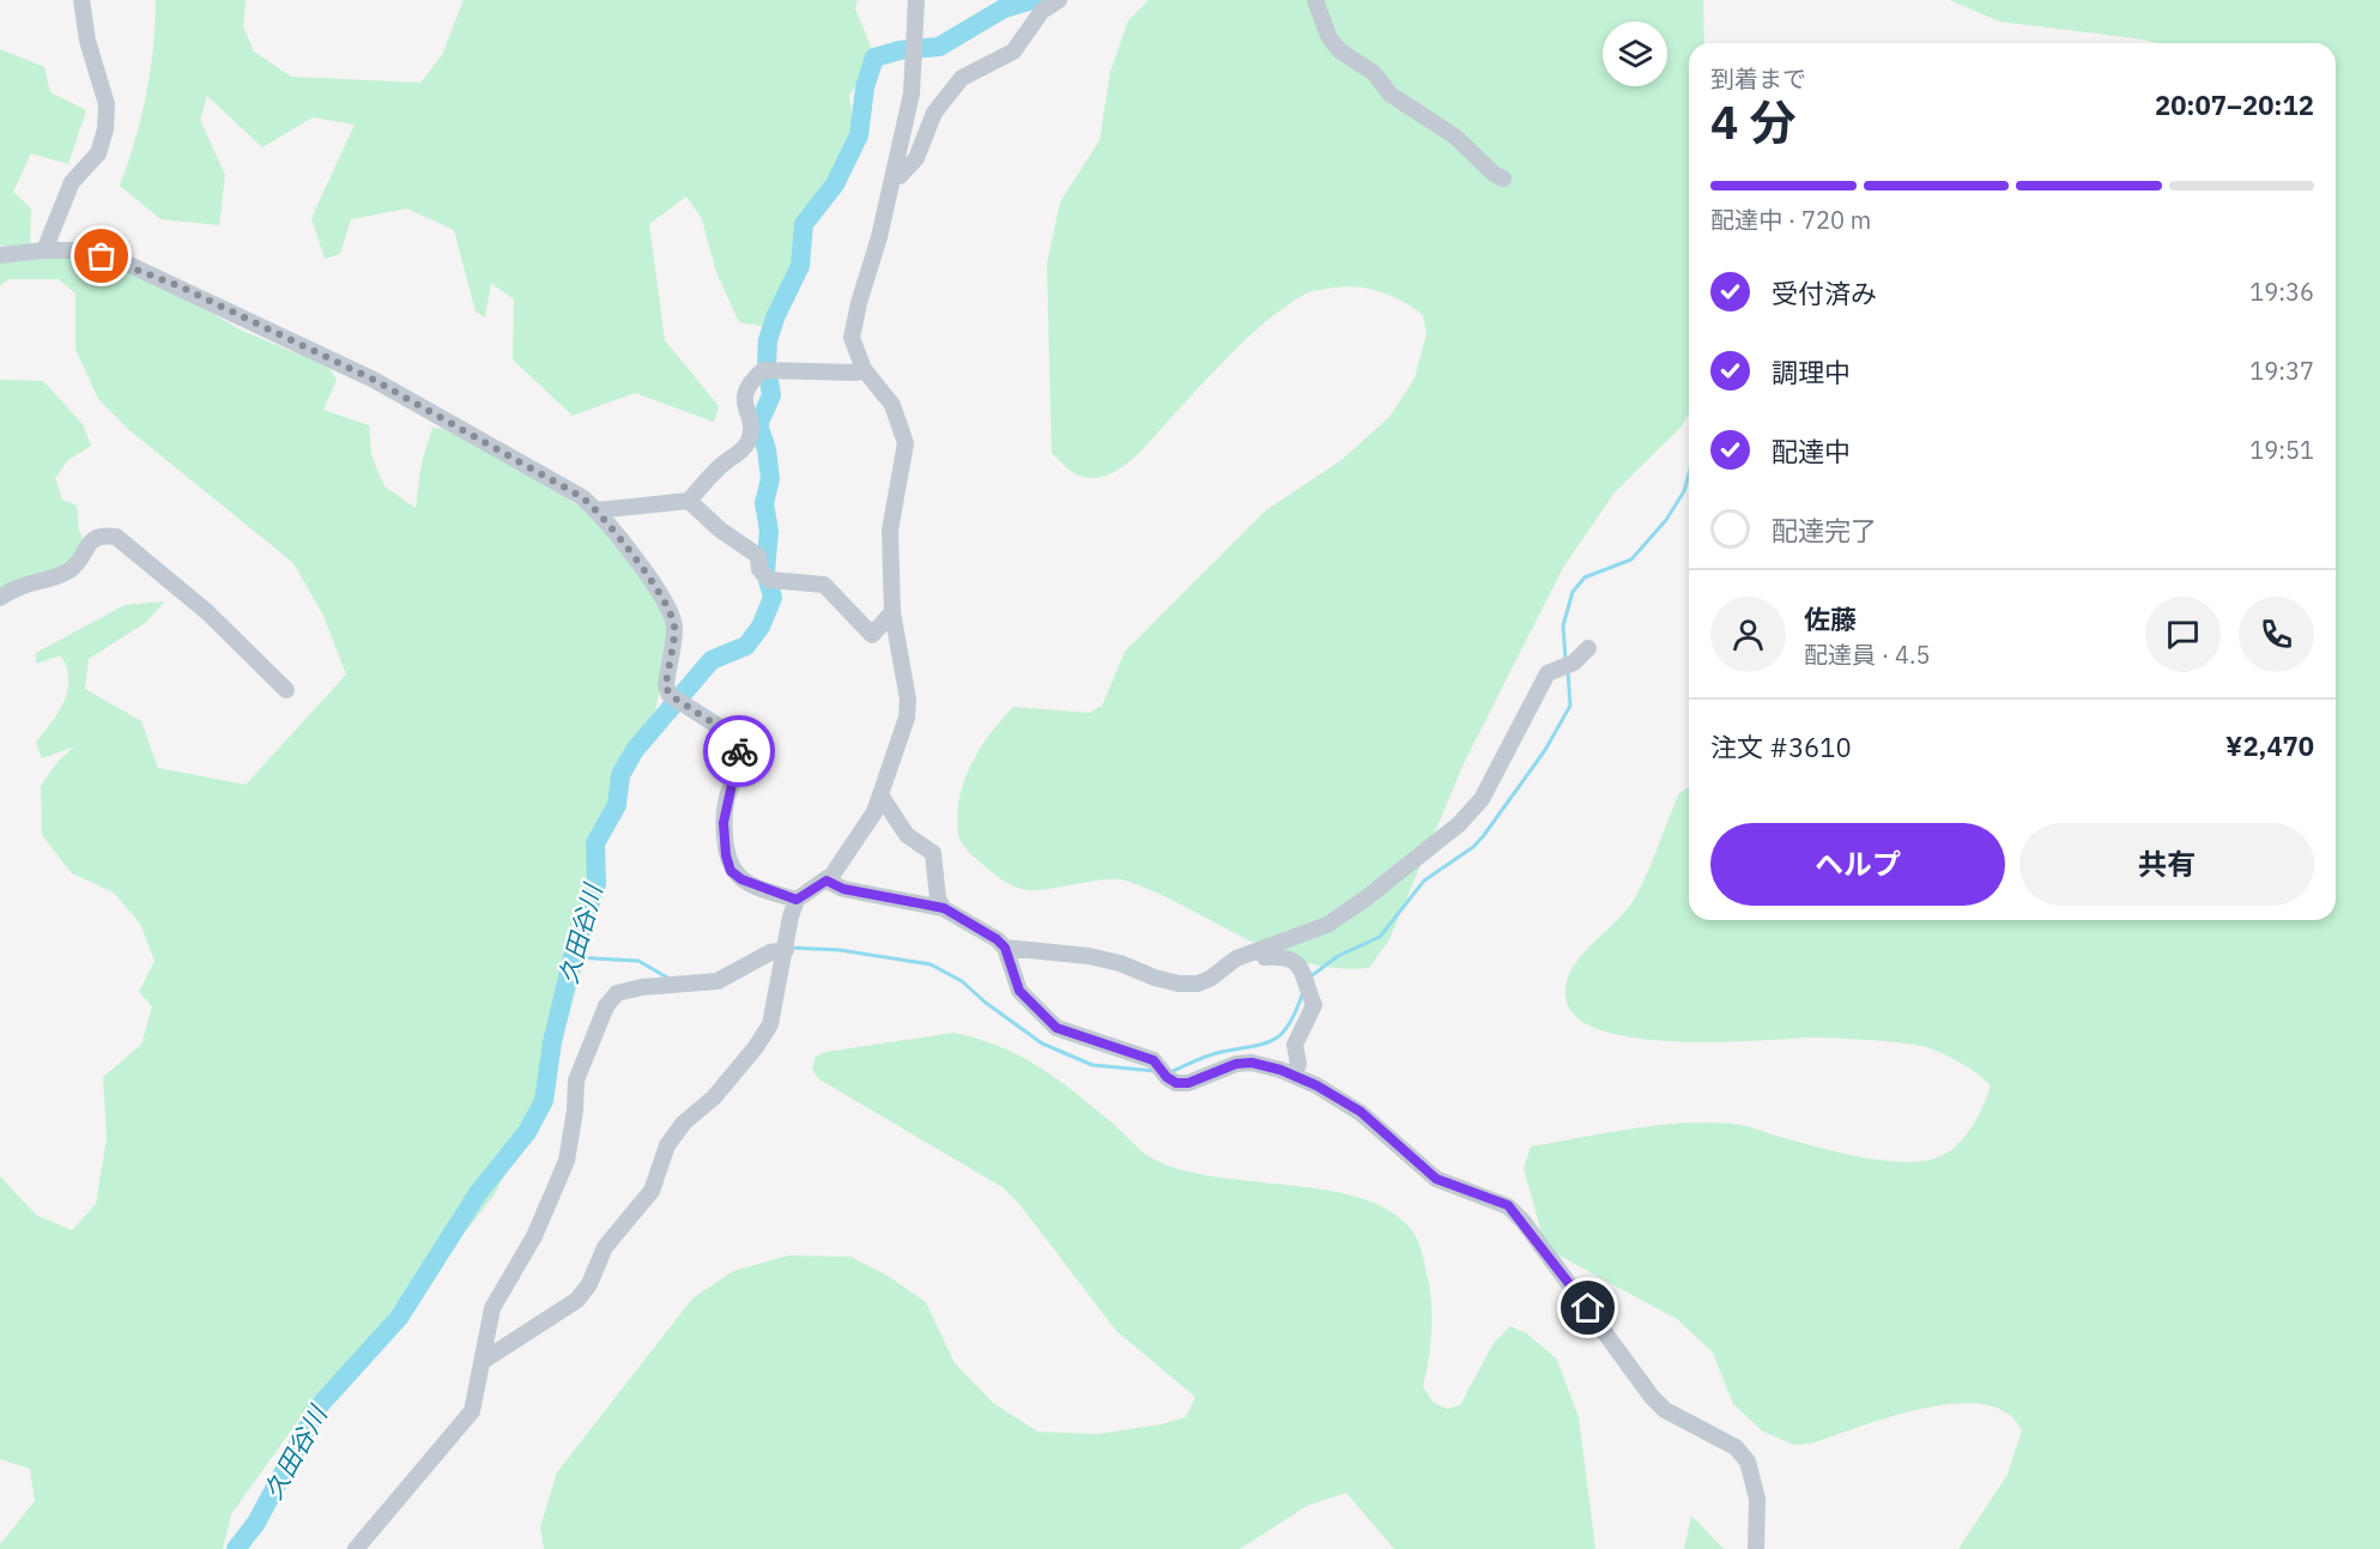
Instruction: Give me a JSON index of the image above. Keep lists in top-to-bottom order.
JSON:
{
  "water": ["久田谷川"],
  "page": {
    "heading": ["4 分", "到着まで", "20:07–20:12"],
    "panel": [
      "佐藤",
      "配達員 · 4.5",
      "注文 #3610",
      "¥2,470"
    ],
    "bar": "配達中 · 720 m",
    "list": [
      ["受付済み", "19:36"],
      ["調理中", "19:37"],
      ["配達中", "19:51"],
      "配達完了"
    ],
    "buttons": ["ヘルプ", "共有"]
  }
}
